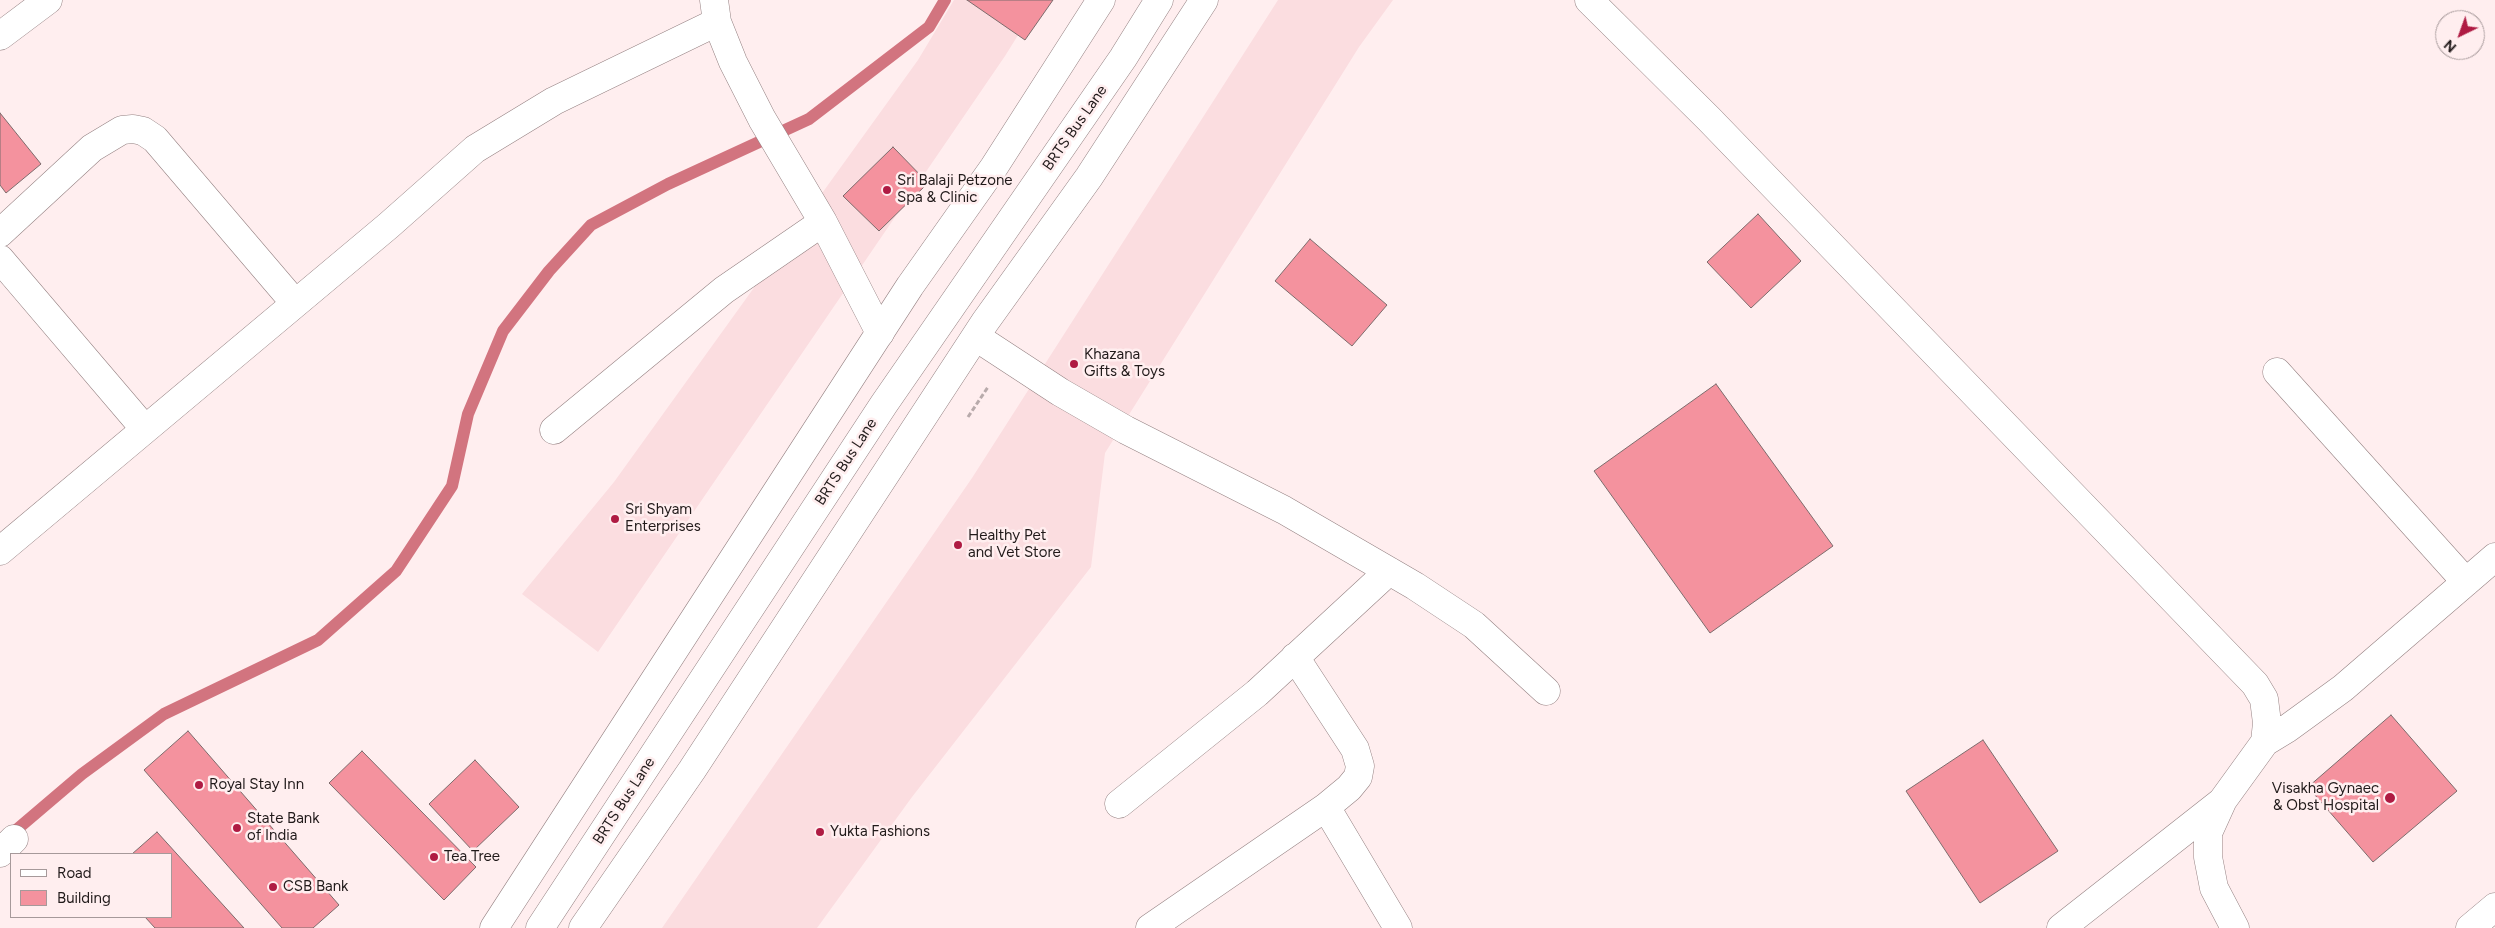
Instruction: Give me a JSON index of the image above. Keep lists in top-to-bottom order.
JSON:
{
  "streets": {
    "street": ["BRTS Bus Lane"]
  },
  "places": [
    "Sri Balaji Petzone Spa & Clinic",
    "Khazana Gifts & Toys",
    "Sri Shyam Enterprises",
    "Healthy Pet and Vet Store",
    "Royal Stay Inn",
    "Visakha Gynaec & Obst Hospital",
    "State Bank of India",
    "Yukta Fashions",
    "Tea Tree",
    "CSB Bank"
  ],
  "legend": ["Road", "Building"],
  "north": "bottom left"
}
